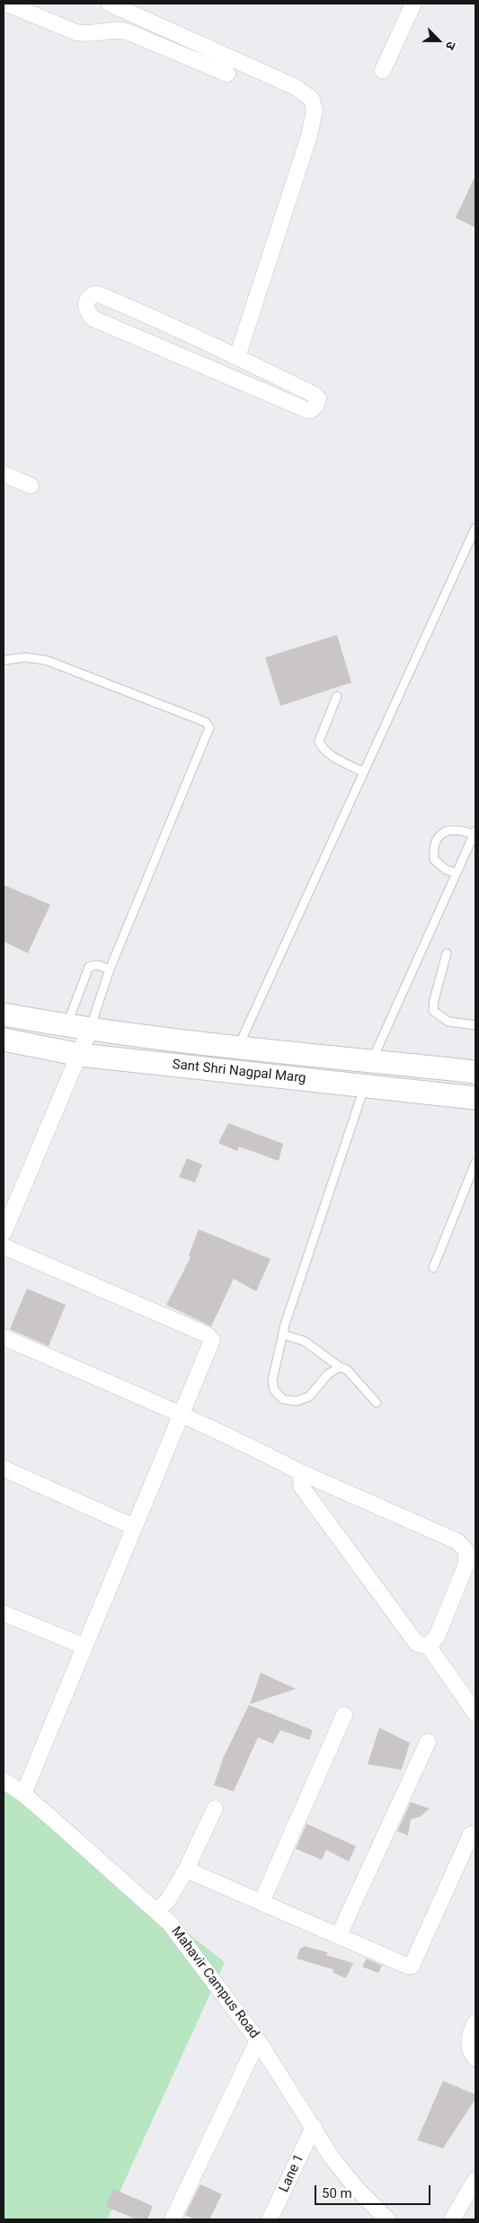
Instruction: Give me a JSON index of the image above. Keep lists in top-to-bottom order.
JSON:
{
  "streets": {
    "main road": ["Sant Shri Nagpal Marg"],
    "street": ["Mahavir Campus Road", "Lane 1"]
  },
  "crossings": [
    ["Mahavir Campus Road", "Lane 1"]
  ],
  "scale_bar": "50 m",
  "north": "bottom right"
}
